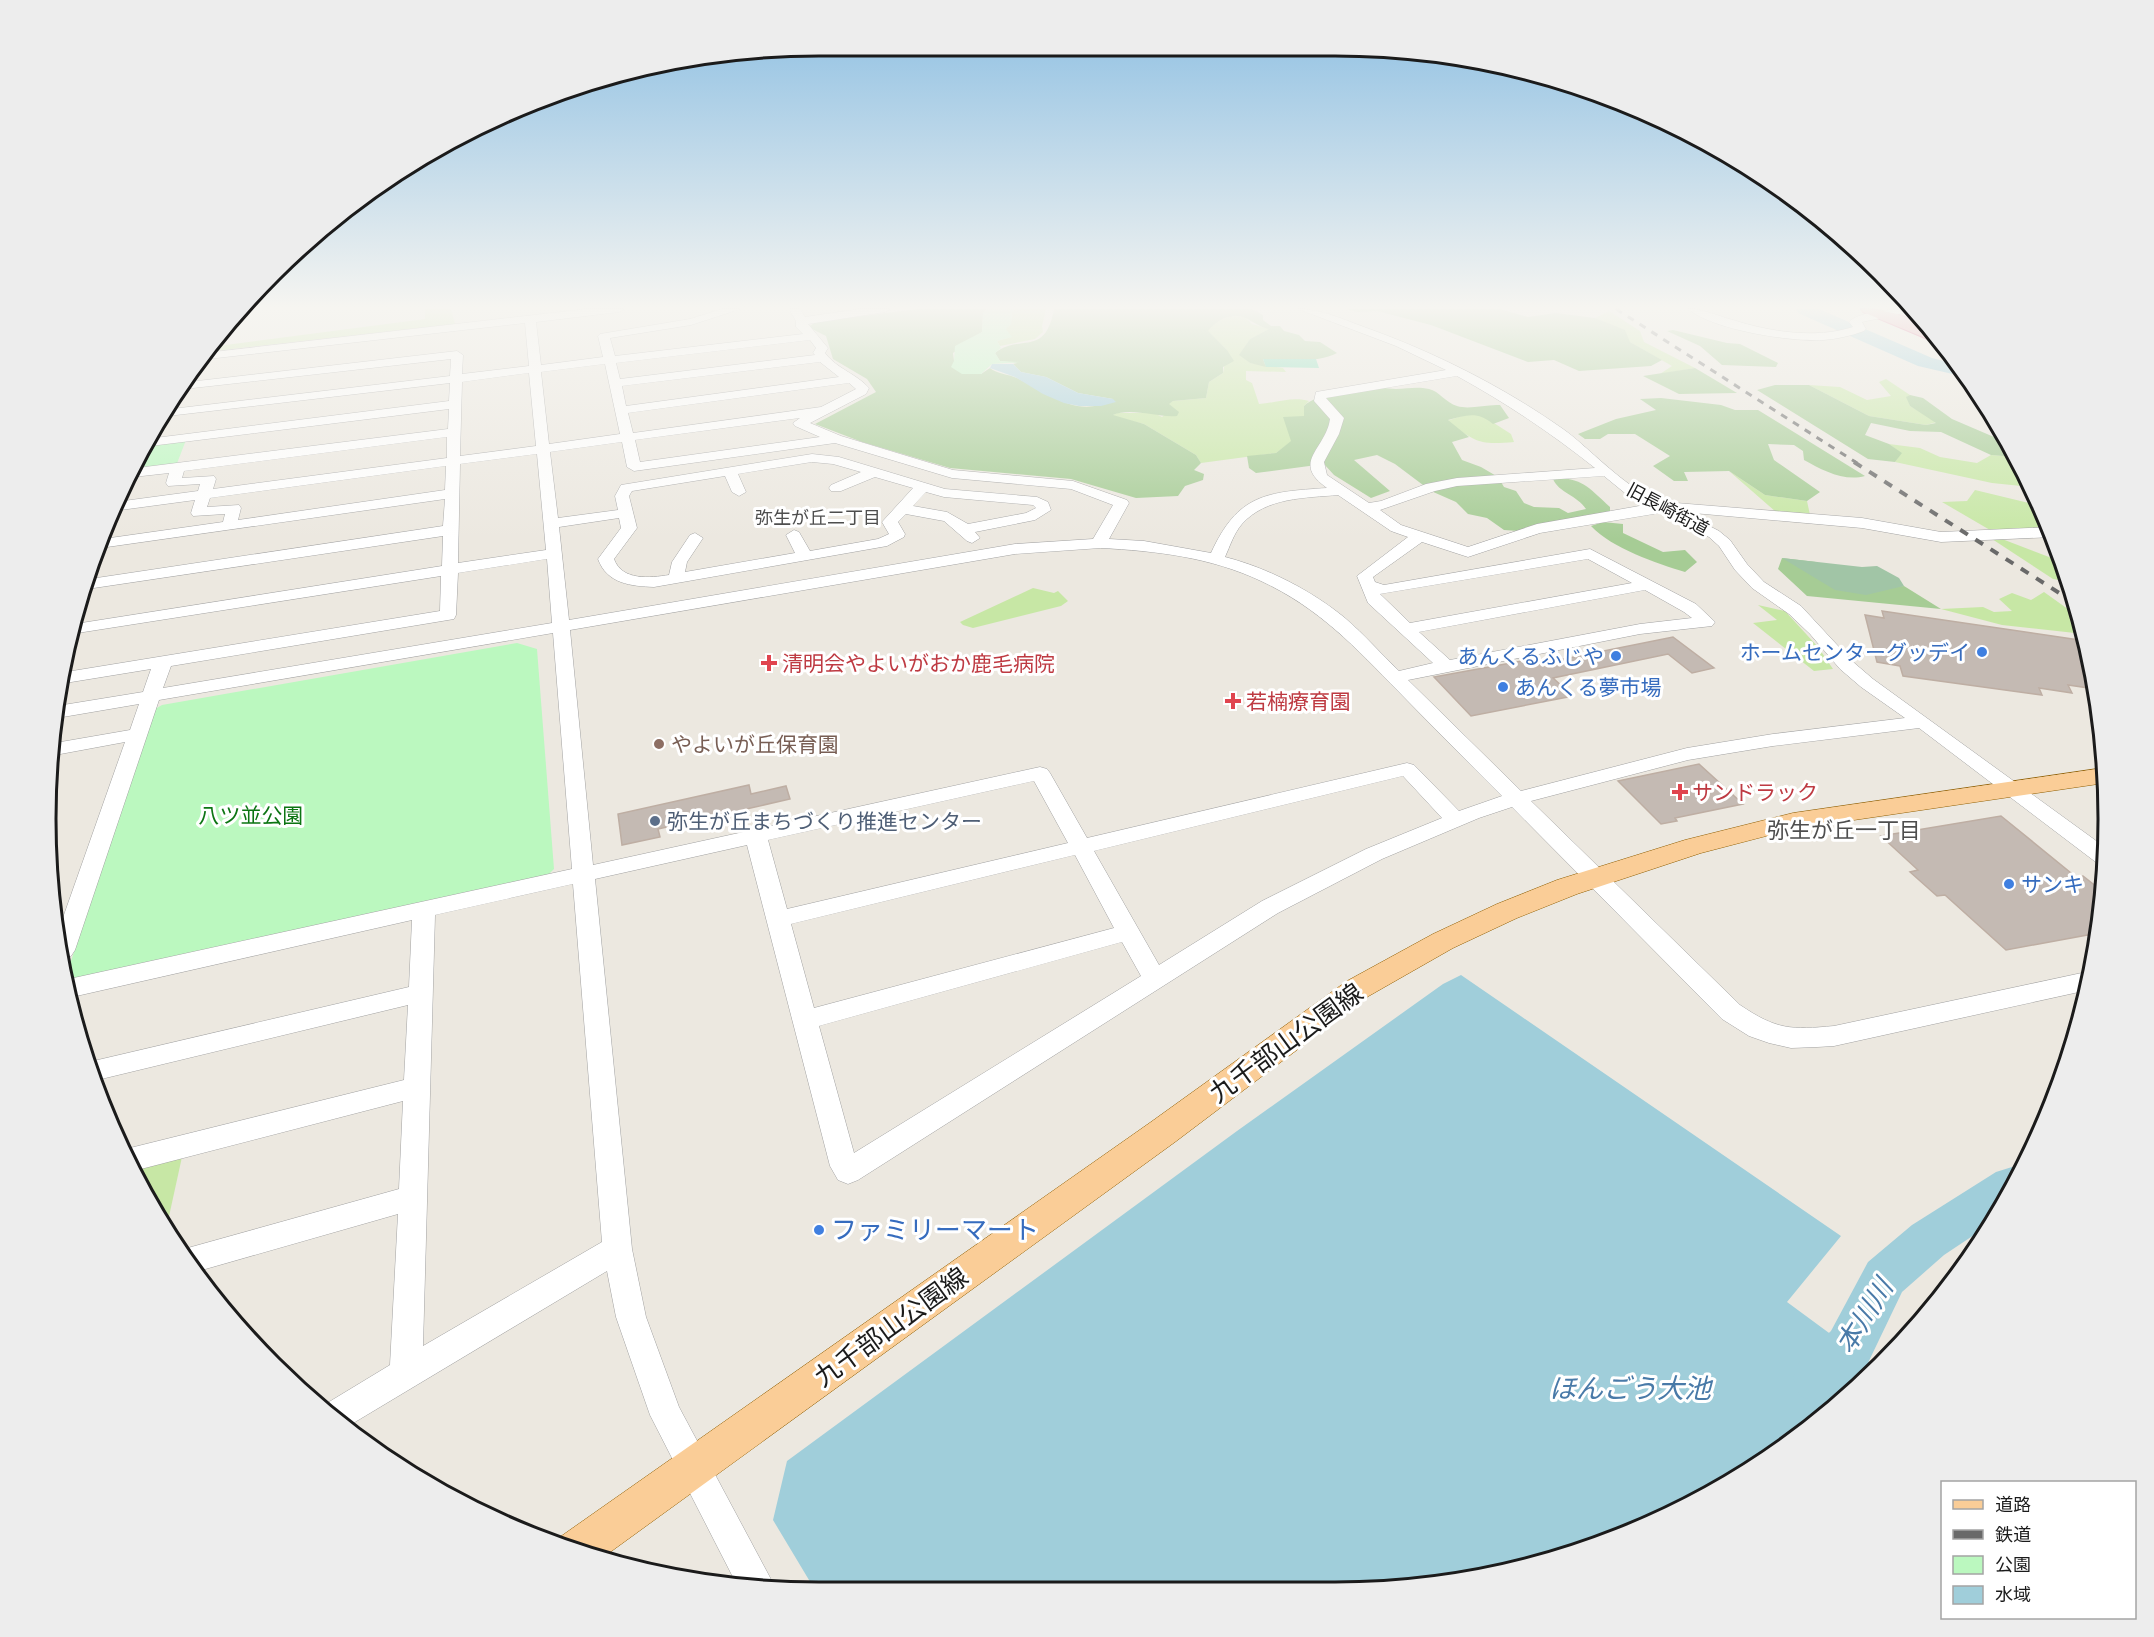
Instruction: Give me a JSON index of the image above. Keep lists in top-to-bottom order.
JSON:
{
  "streets": {
    "main road": ["九千部山公園線"],
    "street": ["旧長崎街道"]
  },
  "crossings": [
    ["旧長崎街道", "九千部山公園線"]
  ],
  "districts": ["弥生が丘二丁目", "弥生が丘一丁目"],
  "water": ["本川川", "ほんごう大池"],
  "parks": ["八ツ並公園"],
  "places": {
    "other": [
      "ホームセンターグッデイ",
      "あんくるふじや",
      "あんくる夢市場",
      "やよいが丘保育園",
      "弥生が丘まちづくり推進センター",
      "サンキ",
      "ファミリーマート"
    ],
    "health": ["清明会やよいがおか鹿毛病院", "若楠療育園", "サンドラック"]
  },
  "legend": [
    "道路",
    "鉄道",
    "公園",
    "水域"
  ]
}
